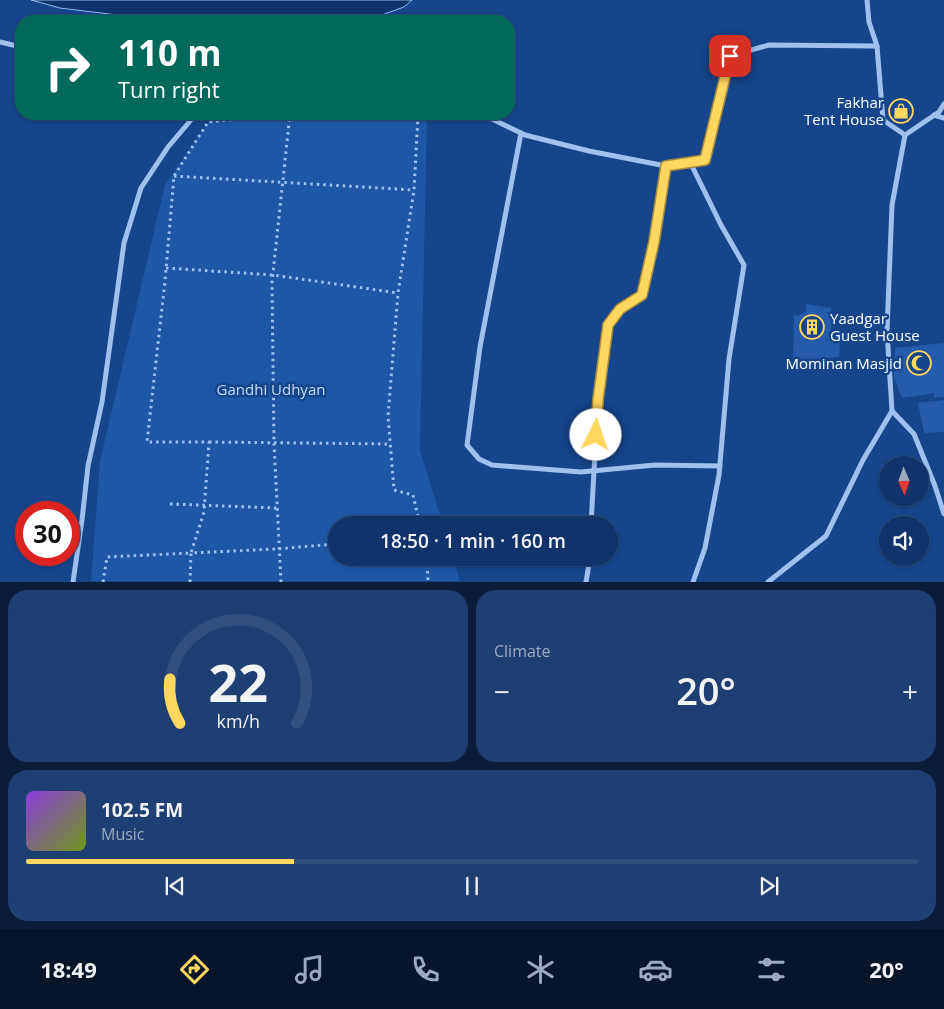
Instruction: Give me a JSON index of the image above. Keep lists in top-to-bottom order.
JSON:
{
  "parks": ["Gandhi Udhyan"],
  "places": {
    "shop": ["Fakhar Tent House"],
    "building": ["Yaadgar Guest House"],
    "mosque": ["Mominan Masjid"]
  },
  "north": "bottom",
  "page": {
    "turn": ["110 m", "Turn right"],
    "limit": "30",
    "trip": "18:50 · 1 min · 160 m",
    "tile": "Climate",
    "heat": ["−", "20°", "+"],
    "song": ["102.5 FM", "Music"],
    "tabs": ["18:49", "20°"],
    "gauge": ["22", "km/h"]
  }
}
